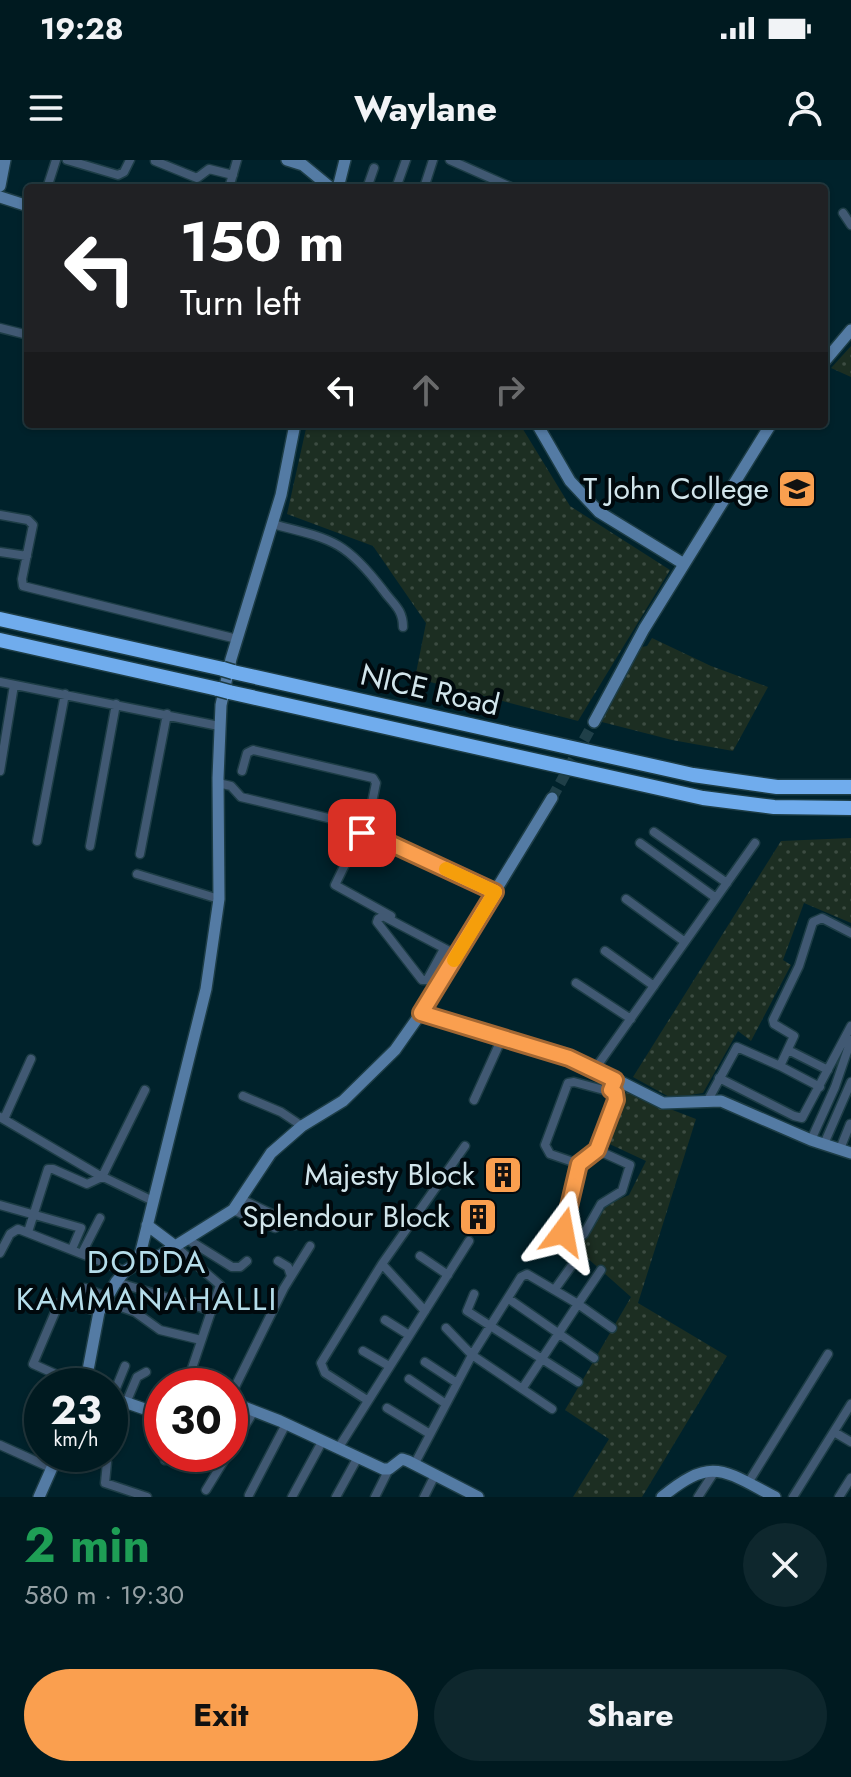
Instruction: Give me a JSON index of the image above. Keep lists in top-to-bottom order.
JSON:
{
  "streets": {
    "highway": ["NICE Road"]
  },
  "districts": ["DODDA KAMMANAHALLI"],
  "places": {
    "school or university": ["T John College"],
    "building": ["Majesty Block", "Splendour Block"]
  },
  "page": {
    "status": "19:28",
    "header": "Waylane",
    "turn": ["150 m", "Turn left"],
    "speed": "23 km/h",
    "limit": "30",
    "heading": ["2 min", "580 m · 19:30"],
    "buttons": ["Exit", "Share"]
  }
}
